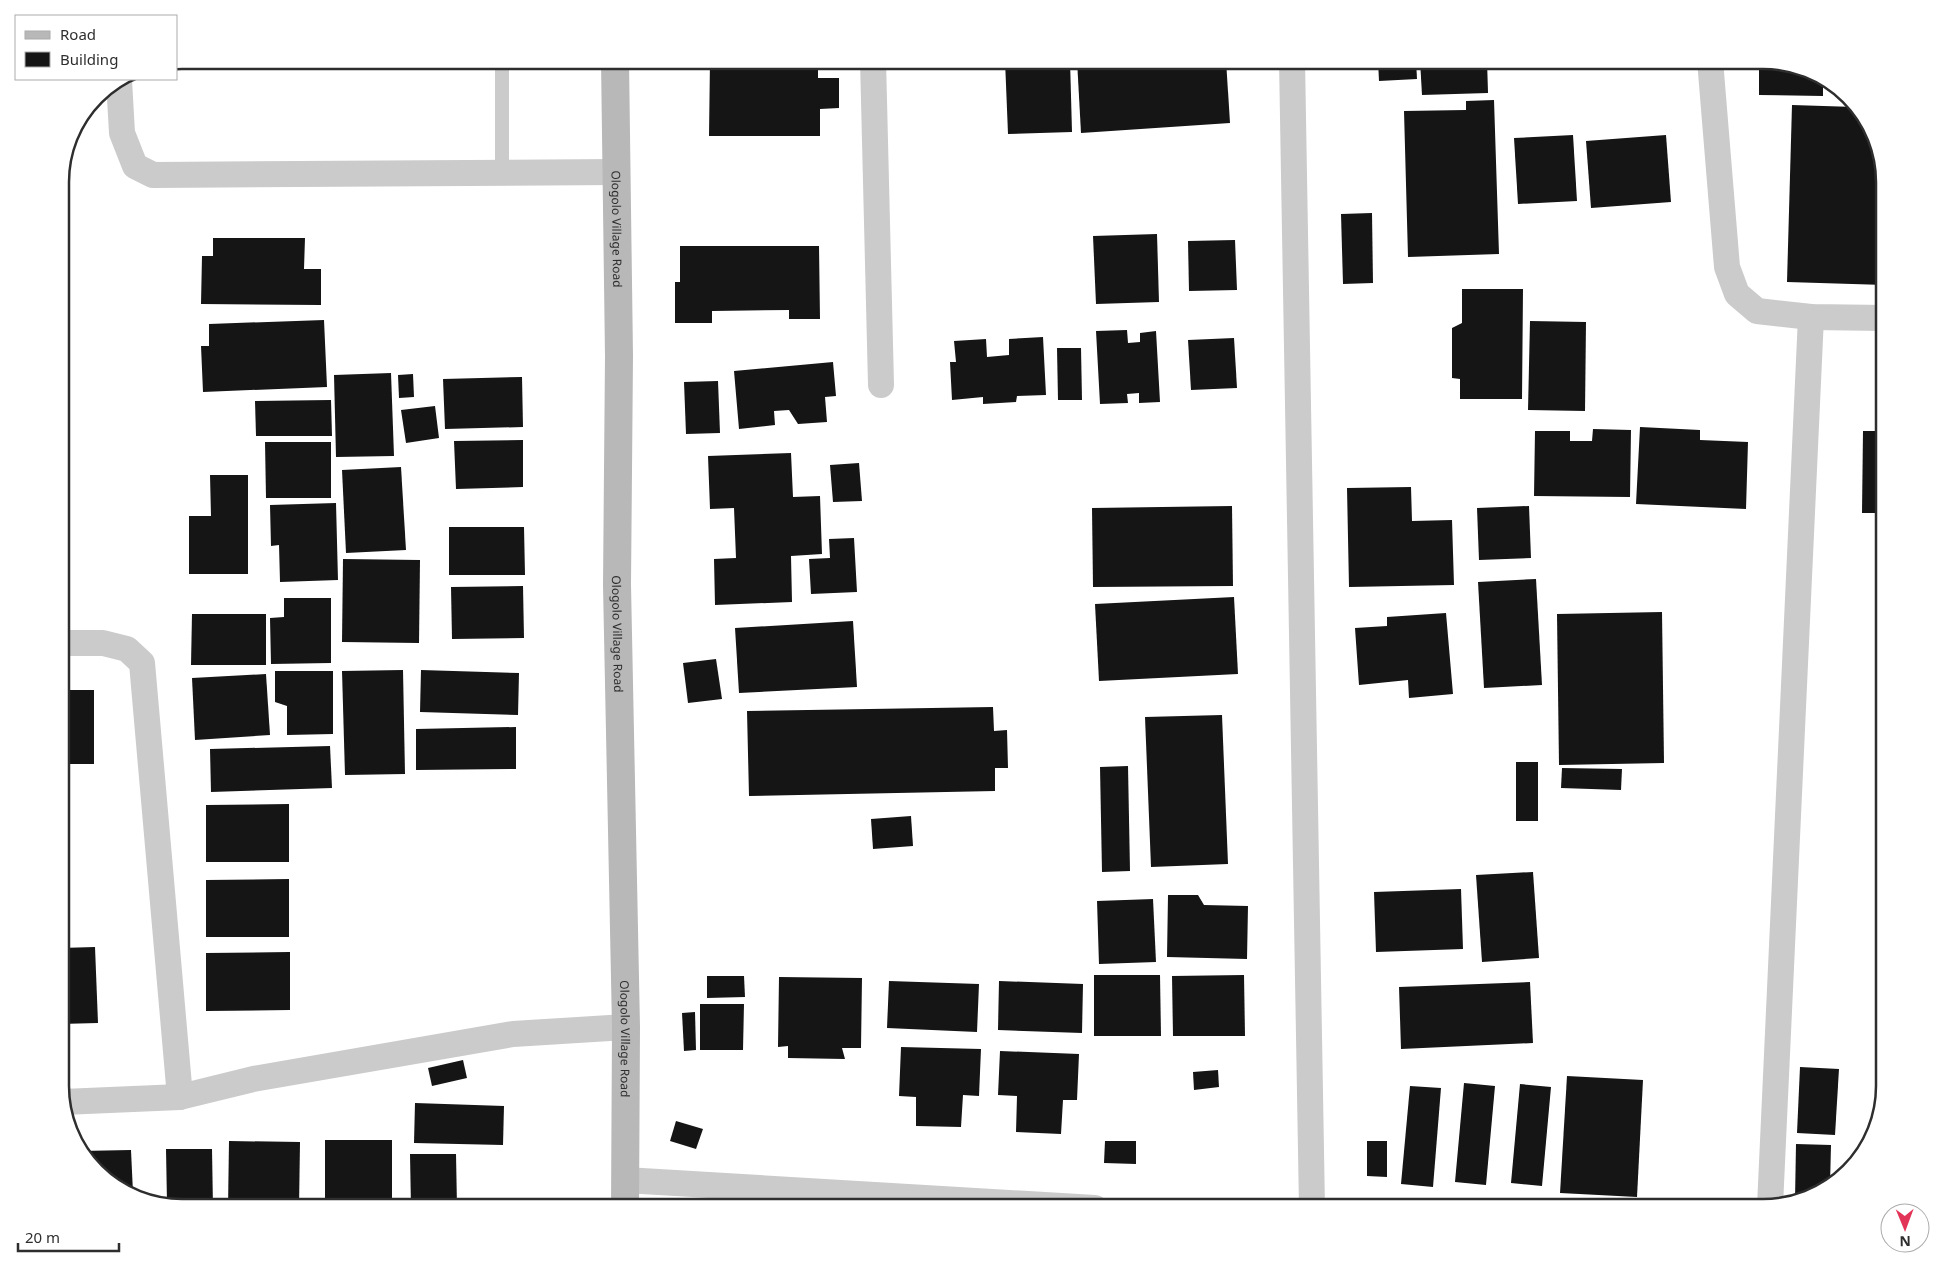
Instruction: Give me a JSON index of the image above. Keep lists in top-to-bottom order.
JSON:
{
  "streets": {
    "street": ["Ologolo Village Road"]
  },
  "legend": ["Road", "Building"],
  "scale_bar": "20 m",
  "north": "bottom"
}
